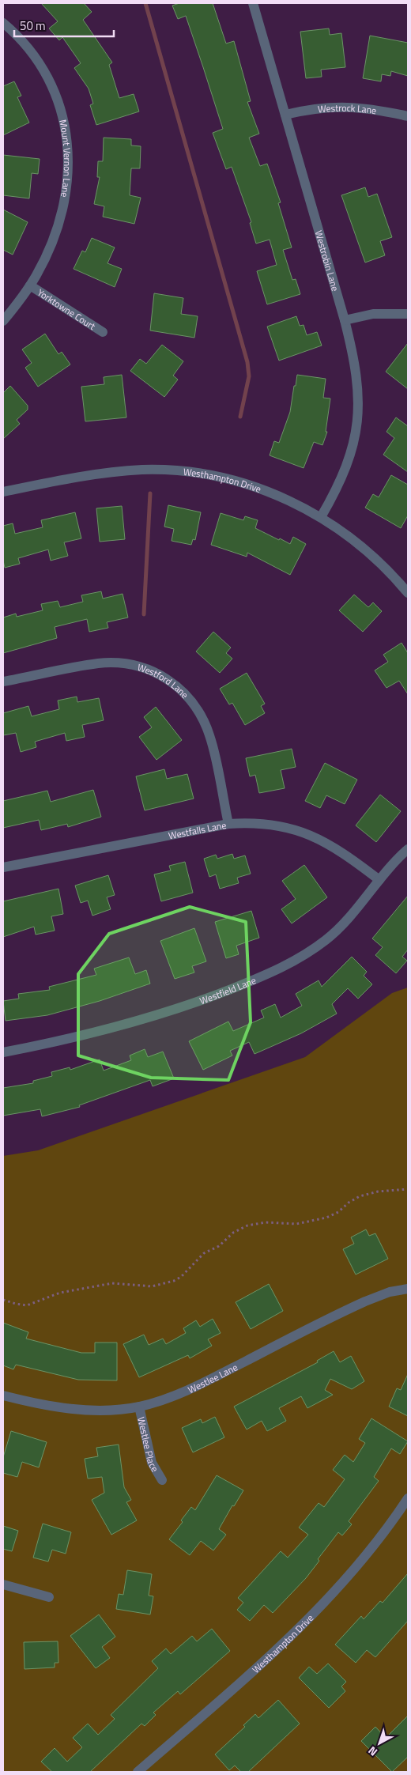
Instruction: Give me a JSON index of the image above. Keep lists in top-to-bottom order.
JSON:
{
  "streets": {
    "street": [
      "Westrock Lane",
      "Mount Vernon Lane",
      "Westrobin Lane",
      "Yorktowne Court",
      "Westhampton Drive",
      "Westford Lane",
      "Westfalls Lane",
      "Westfield Lane",
      "Westlee Lane",
      "Westlee Place"
    ]
  },
  "crossings": [
    ["Westrock Lane", "Westrobin Lane"],
    ["Mount Vernon Lane", "Yorktowne Court"],
    ["Westrobin Lane", "Westhampton Drive"],
    ["Westford Lane", "Westfalls Lane"],
    ["Westfalls Lane", "Westfield Lane"],
    ["Westlee Lane", "Westlee Place"]
  ],
  "scale_bar": "50 m",
  "north": "bottom left"
}
